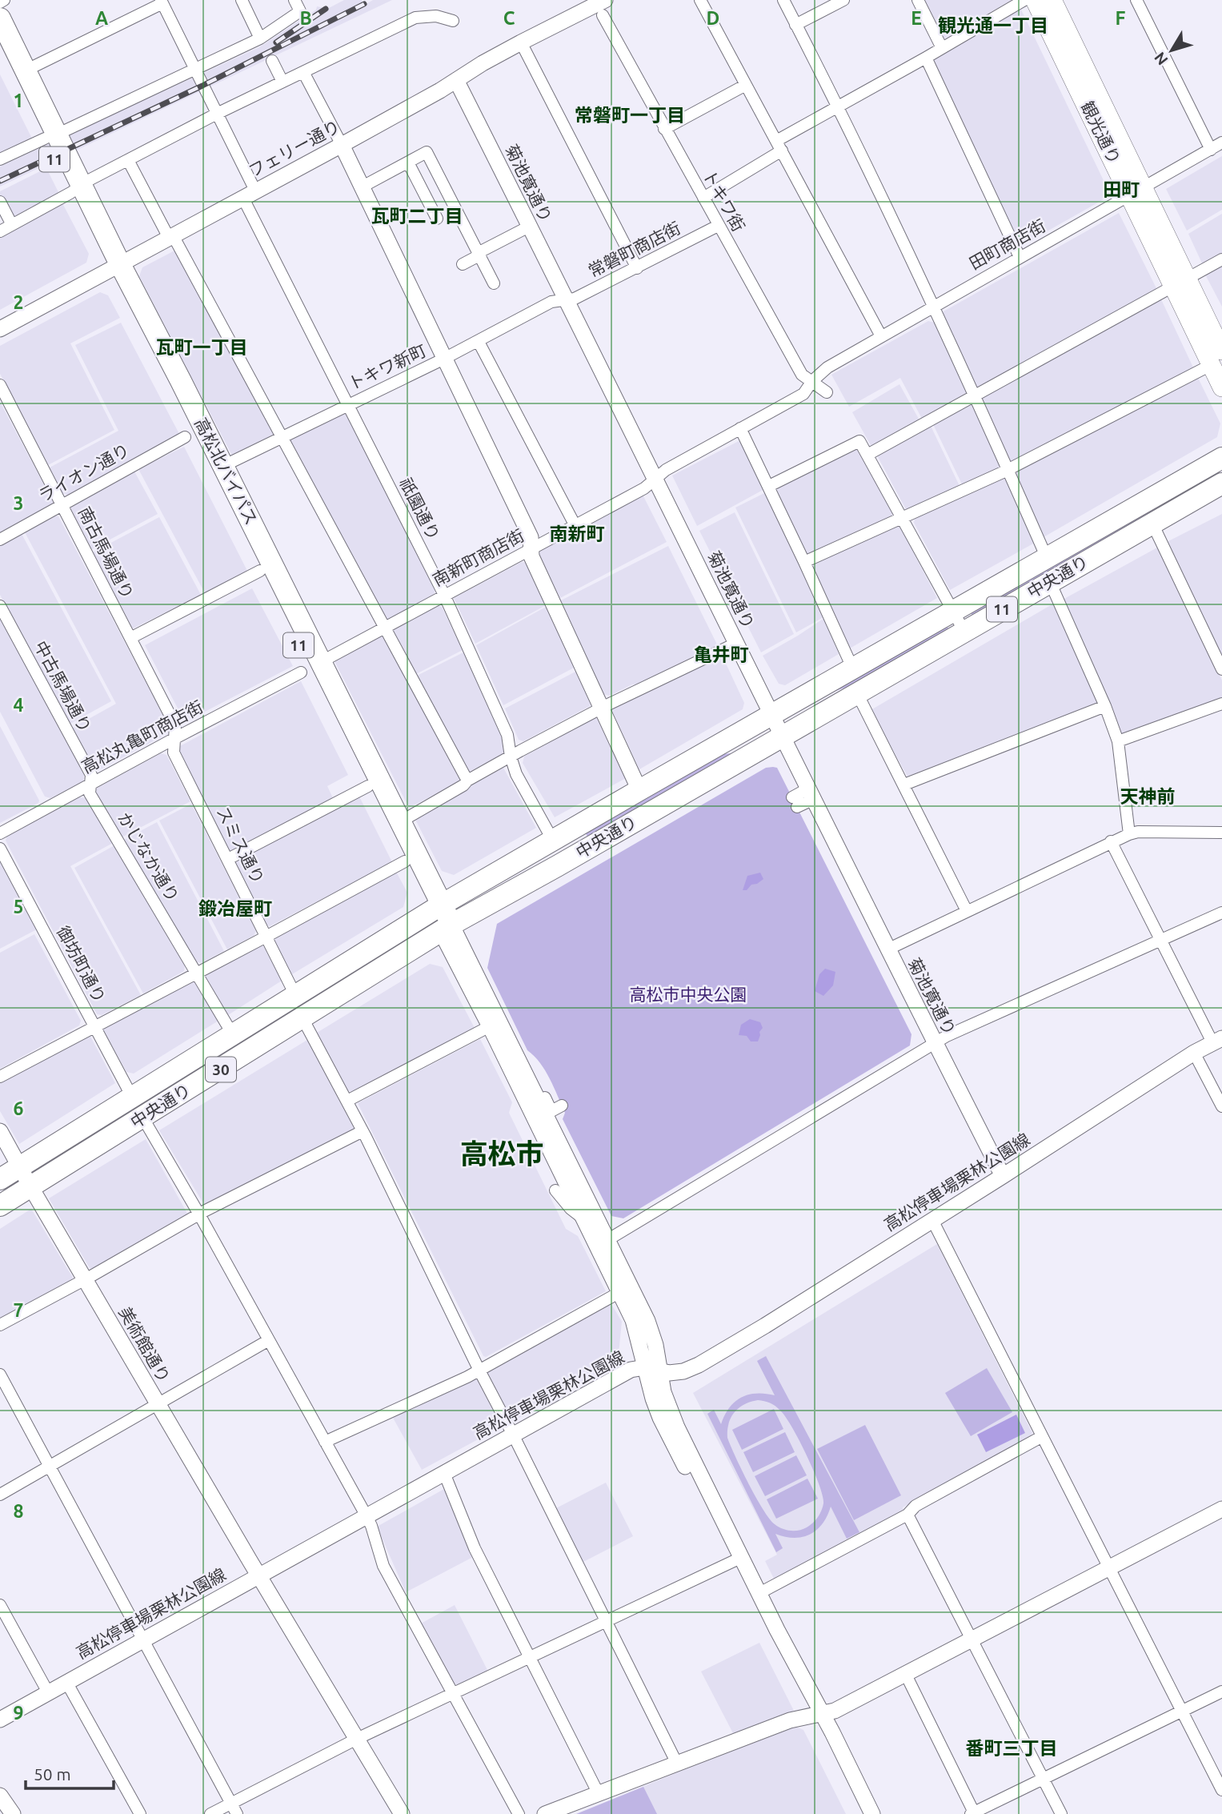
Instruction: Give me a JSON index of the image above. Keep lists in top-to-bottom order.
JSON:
{
  "streets": {
    "highway": [
      "11",
      "高松北バイパス",
      "中央通り",
      "30"
    ],
    "main road": ["観光通り"],
    "street": [
      "フェリー通り",
      "菊池寛通り",
      "トキワ街",
      "田町商店街",
      "常磐町商店街",
      "トキワ新町",
      "ライオン通り",
      "祇園通り",
      "南古馬場通り",
      "南新町商店街",
      "中古馬場通り",
      "高松丸亀町商店街",
      "スミス通り",
      "かじなか通り",
      "御坊町通り",
      "高松停車場栗林公園線",
      "美術館通り"
    ]
  },
  "crossings": [
    ["観光通り", "田町商店街"],
    ["フェリー通り", "菊池寛通り"],
    ["フェリー通り", "トキワ街"],
    ["フェリー通り", "高松北バイパス"],
    ["フェリー通り", "祇園通り"],
    ["菊池寛通り", "常磐町商店街"],
    ["菊池寛通り", "トキワ新町"],
    ["菊池寛通り", "南新町商店街"],
    ["菊池寛通り", "中央通り"],
    ["菊池寛通り", "高松停車場栗林公園線"],
    ["トキワ街", "田町商店街"],
    ["トキワ街", "常磐町商店街"],
    ["トキワ街", "南新町商店街"],
    ["田町商店街", "南新町商店街"],
    ["常磐町商店街", "トキワ新町"],
    ["トキワ新町", "高松北バイパス"],
    ["トキワ新町", "祇園通り"],
    ["高松北バイパス", "中央通り"],
    ["ライオン通り", "南古馬場通り"],
    ["祇園通り", "南新町商店街"],
    ["祇園通り", "中央通り"],
    ["南古馬場通り", "高松丸亀町商店街"],
    ["南古馬場通り", "スミス通り"],
    ["中央通り", "スミス通り"],
    ["中央通り", "かじなか通り"],
    ["中央通り", "御坊町通り"],
    ["中央通り", "美術館通り"],
    ["中古馬場通り", "高松丸亀町商店街"],
    ["中古馬場通り", "かじなか通り"],
    ["高松丸亀町商店街", "スミス通り"],
    ["高松丸亀町商店街", "かじなか通り"],
    ["御坊町通り", "高松停車場栗林公園線"],
    ["高松停車場栗林公園線", "美術館通り"]
  ],
  "districts": [
    "観光通一丁目",
    "常磐町一丁目",
    "田町",
    "瓦町二丁目",
    "瓦町一丁目",
    "南新町",
    "亀井町",
    "天神前",
    "鍛冶屋町",
    "高松市",
    "番町三丁目"
  ],
  "parks": ["高松市中央公園"],
  "scale_bar": "50 m",
  "north": "bottom left",
  "grid": {
    "columns": [
      "A",
      "B",
      "C",
      "D",
      "E",
      "F"
    ],
    "rows": [
      "1",
      "2",
      "3",
      "4",
      "5",
      "6",
      "7",
      "8",
      "9"
    ]
  }
}
